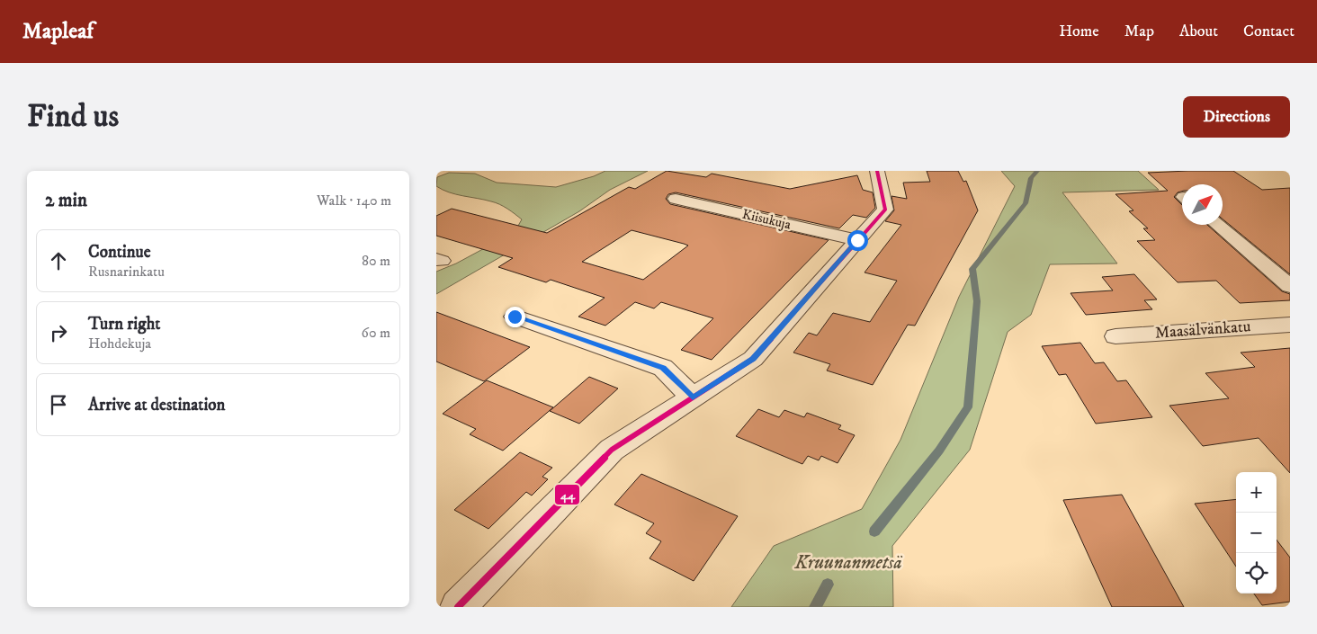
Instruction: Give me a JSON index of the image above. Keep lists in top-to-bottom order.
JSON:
{
  "streets": {
    "street": ["Kiisukuja", "Maasälvänkatu"]
  },
  "parks": ["Kruunanmetsä"],
  "lines": ["transit line 44"],
  "north": "top right",
  "page": {
    "header": "Mapleaf",
    "nav": [
      "Home",
      "Map",
      "About",
      "Contact"
    ],
    "buttons": "Directions",
    "title": "Find us",
    "heading": ["2 min", "Walk · 140 m"],
    "list": [
      ["Continue", "Rusnarinkatu", "80 m"],
      ["Turn right", "Hohdekuja", "60 m"],
      "Arrive at destination"
    ],
    "map_buttons": ["+", "−"]
  }
}
